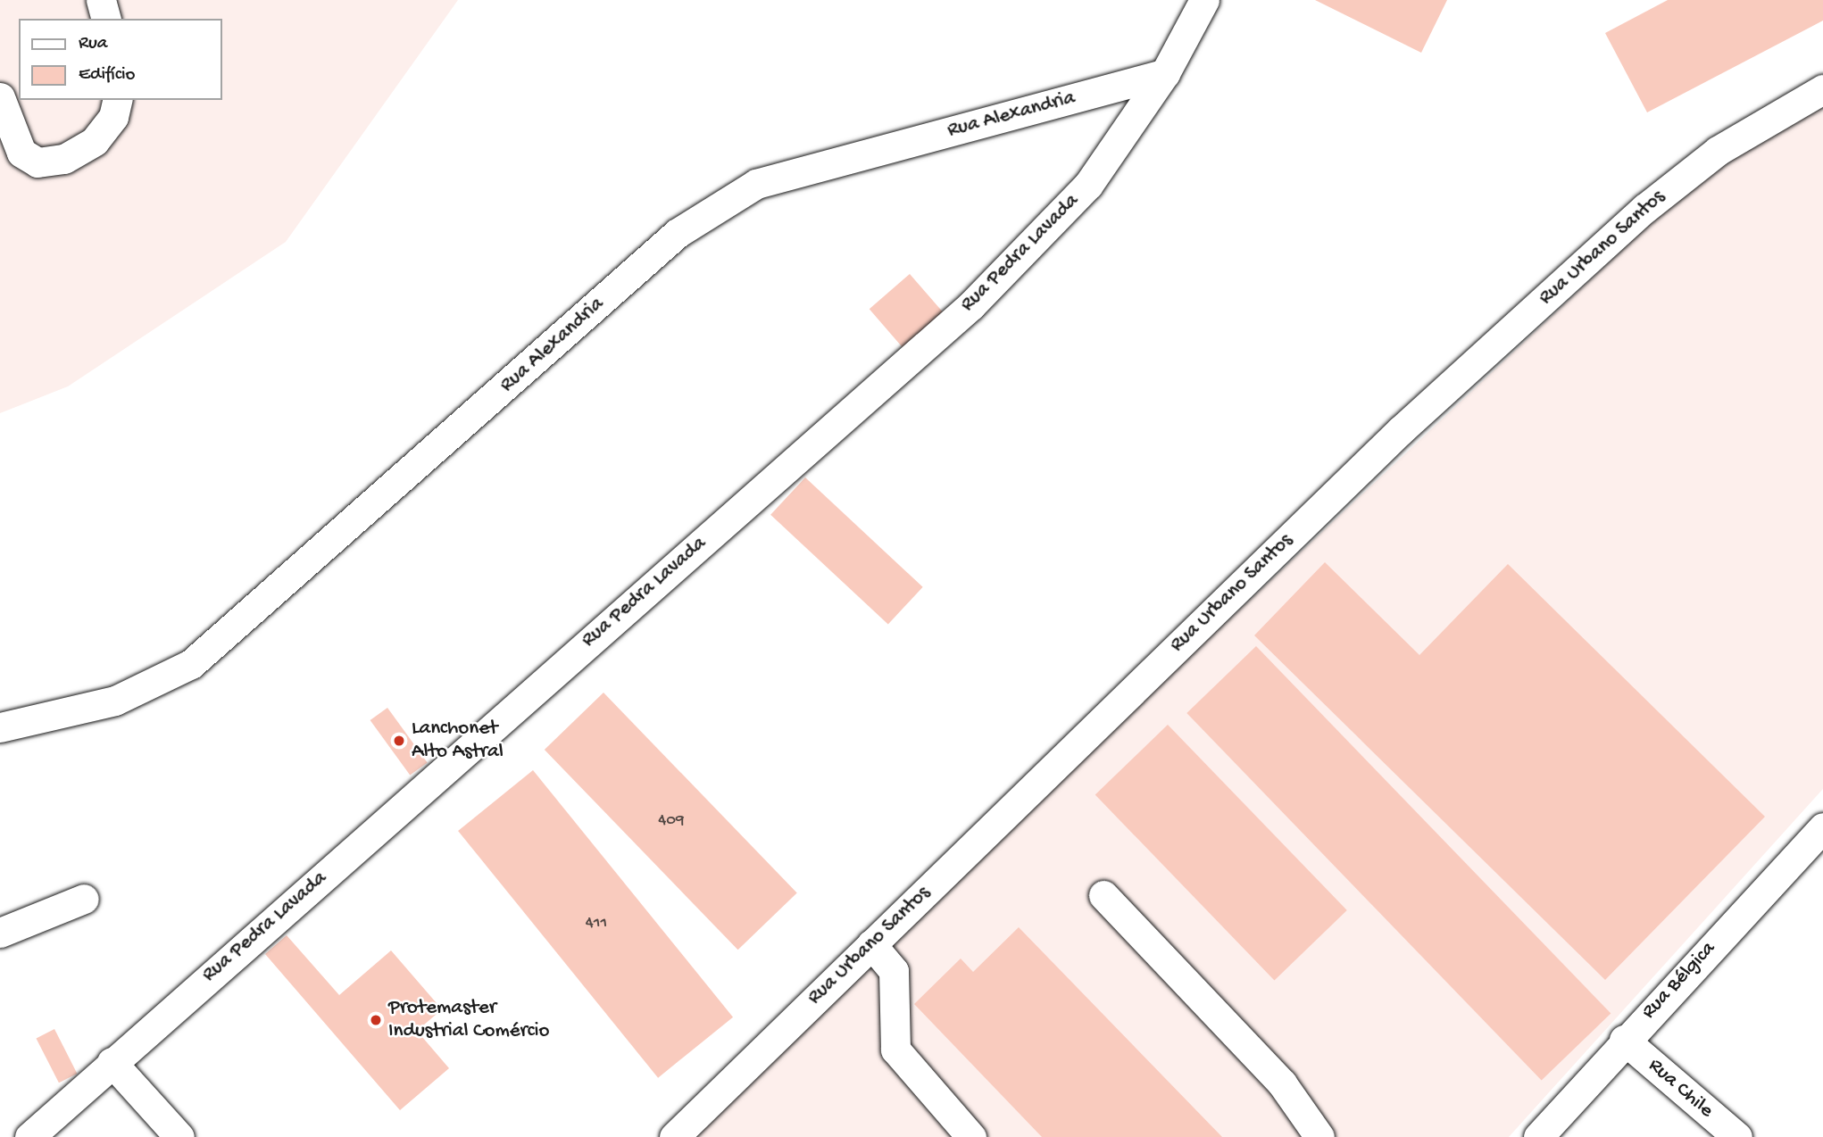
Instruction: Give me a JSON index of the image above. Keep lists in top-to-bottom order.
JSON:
{
  "streets": {
    "street": [
      "Rua Alexandria",
      "Rua Urbano Santos",
      "Rua Pedra Lavada",
      "Rua Bélgica",
      "Rua Chile"
    ]
  },
  "crossings": [
    ["Rua Alexandria", "Rua Pedra Lavada"],
    ["Rua Bélgica", "Rua Chile"]
  ],
  "places": ["Lanchonet Alto Astral", "Protemaster Industrial Comércio"],
  "house_numbers": ["409", "411"],
  "legend": ["Rua", "Edifício"]
}
